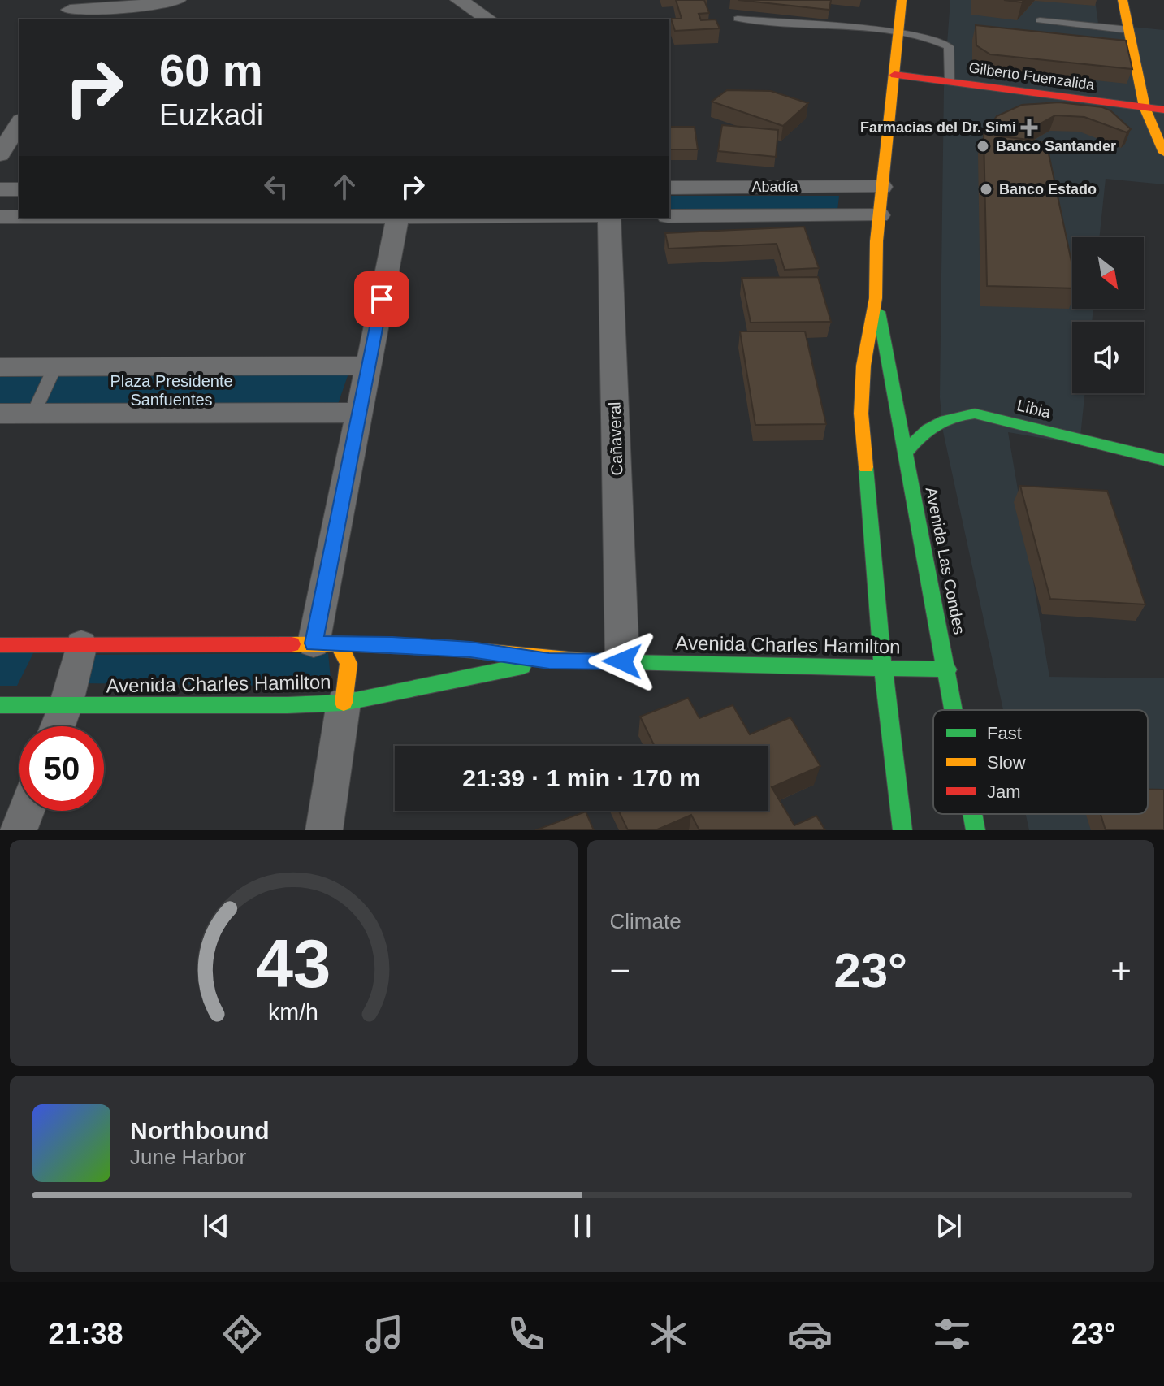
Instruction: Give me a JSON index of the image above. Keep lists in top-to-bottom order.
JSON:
{
  "streets": {
    "main road": [
      "Gilberto Fuenzalida",
      "Libia",
      "Avenida Las Condes",
      "Avenida Charles Hamilton"
    ],
    "street": ["Abadía", "Cañaveral"]
  },
  "crossings": [
    ["Gilberto Fuenzalida", "Avenida Las Condes"],
    ["Abadía", "Avenida Las Condes"],
    ["Libia", "Avenida Las Condes"],
    ["Cañaveral", "Avenida Charles Hamilton"],
    ["Avenida Las Condes", "Avenida Charles Hamilton"]
  ],
  "parks": ["Plaza Presidente Sanfuentes"],
  "places": {
    "health": ["Farmacias del Dr. Simi"],
    "other": ["Banco Santander", "Banco Estado"]
  },
  "legend": ["Fast", "Slow", "Jam"],
  "north": "bottom right",
  "page": {
    "turn": ["60 m", "Euzkadi"],
    "limit": "50",
    "trip": "21:39 · 1 min · 170 m",
    "tile": "Climate",
    "heat": ["−", "23°", "+"],
    "song": ["Northbound", "June Harbor"],
    "tabs": ["21:38", "23°"],
    "gauge": ["43", "km/h"]
  }
}
